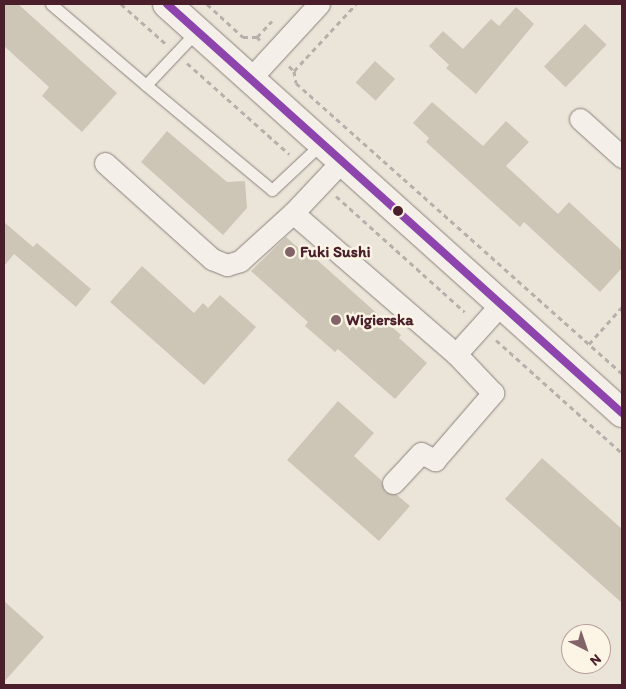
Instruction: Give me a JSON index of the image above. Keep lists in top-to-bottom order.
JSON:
{
  "places": ["Fuki Sushi", "Wigierska"],
  "north": "bottom right"
}
